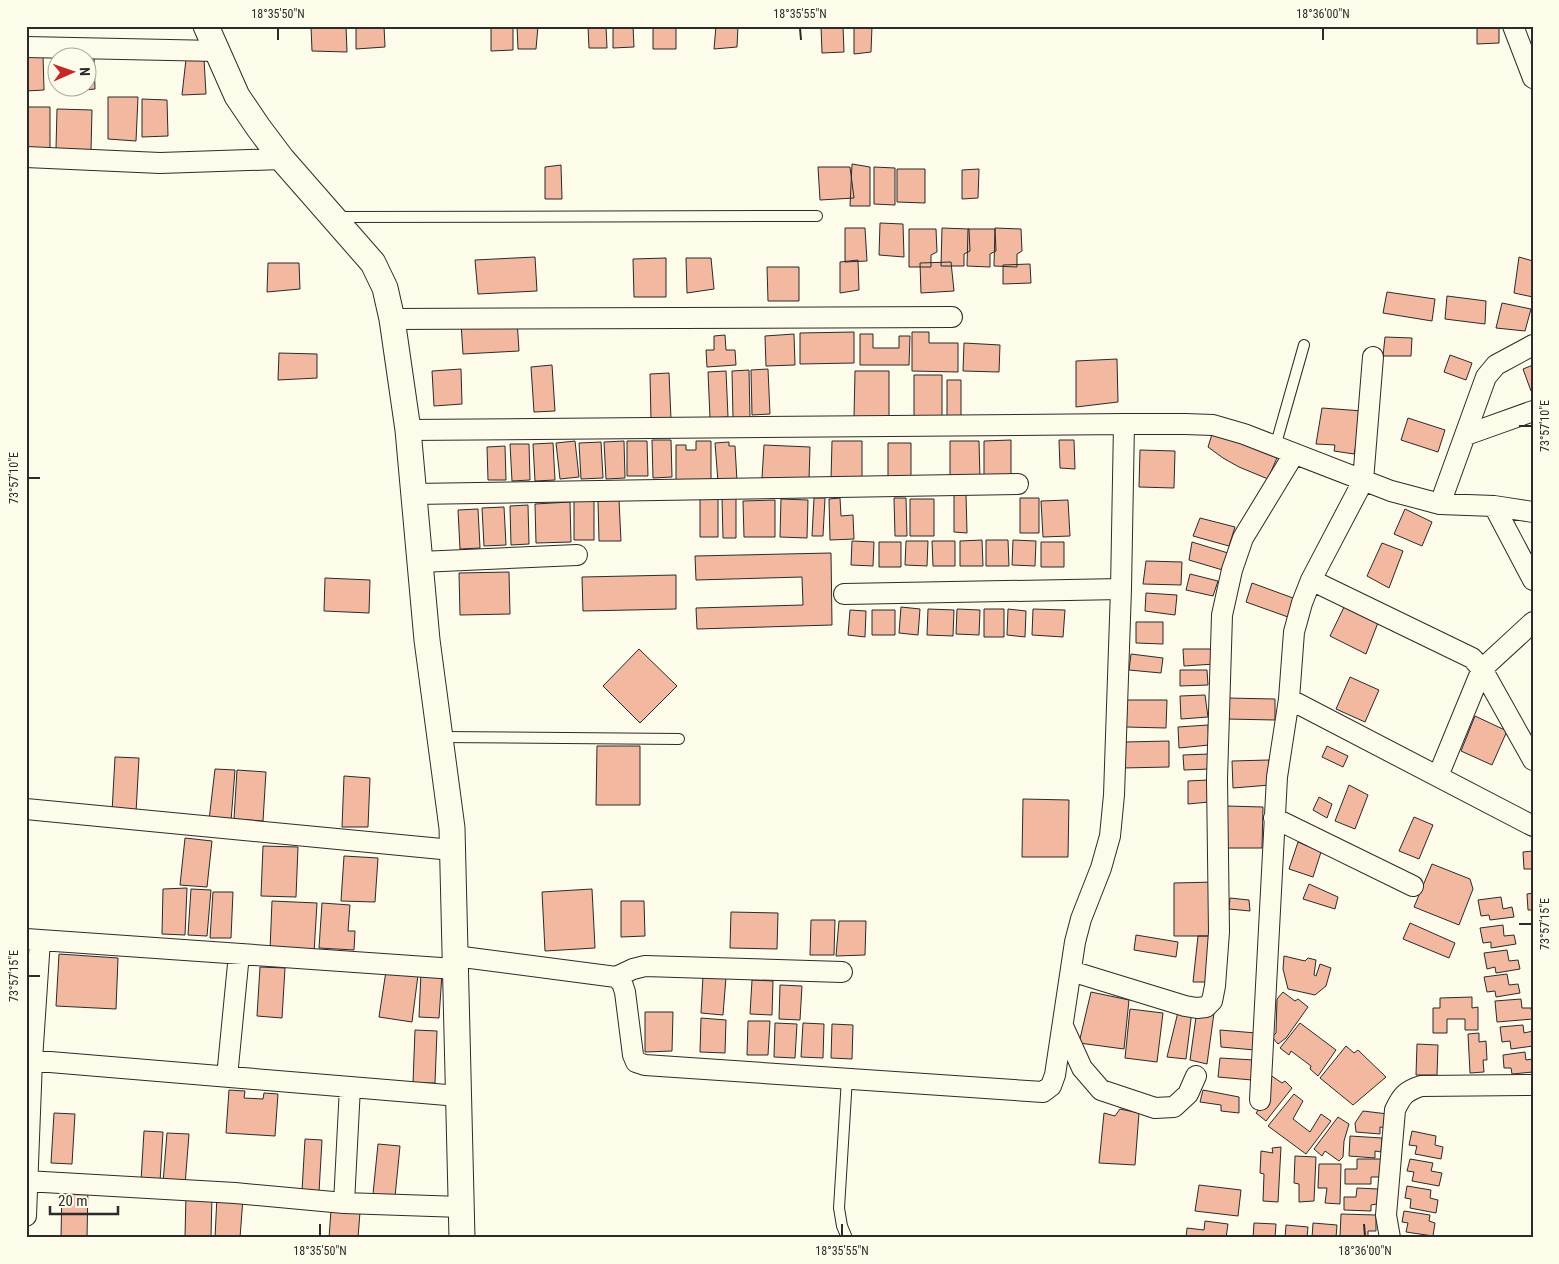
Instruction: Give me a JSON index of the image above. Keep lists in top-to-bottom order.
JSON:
{
  "scale_bar": "20 m",
  "north": "right",
  "coordinates": [
    "18°35'50\"N",
    "18°35'55\"N",
    "18°36'00\"N",
    "73°57'10\"E",
    "73°57'15\"E"
  ]
}
